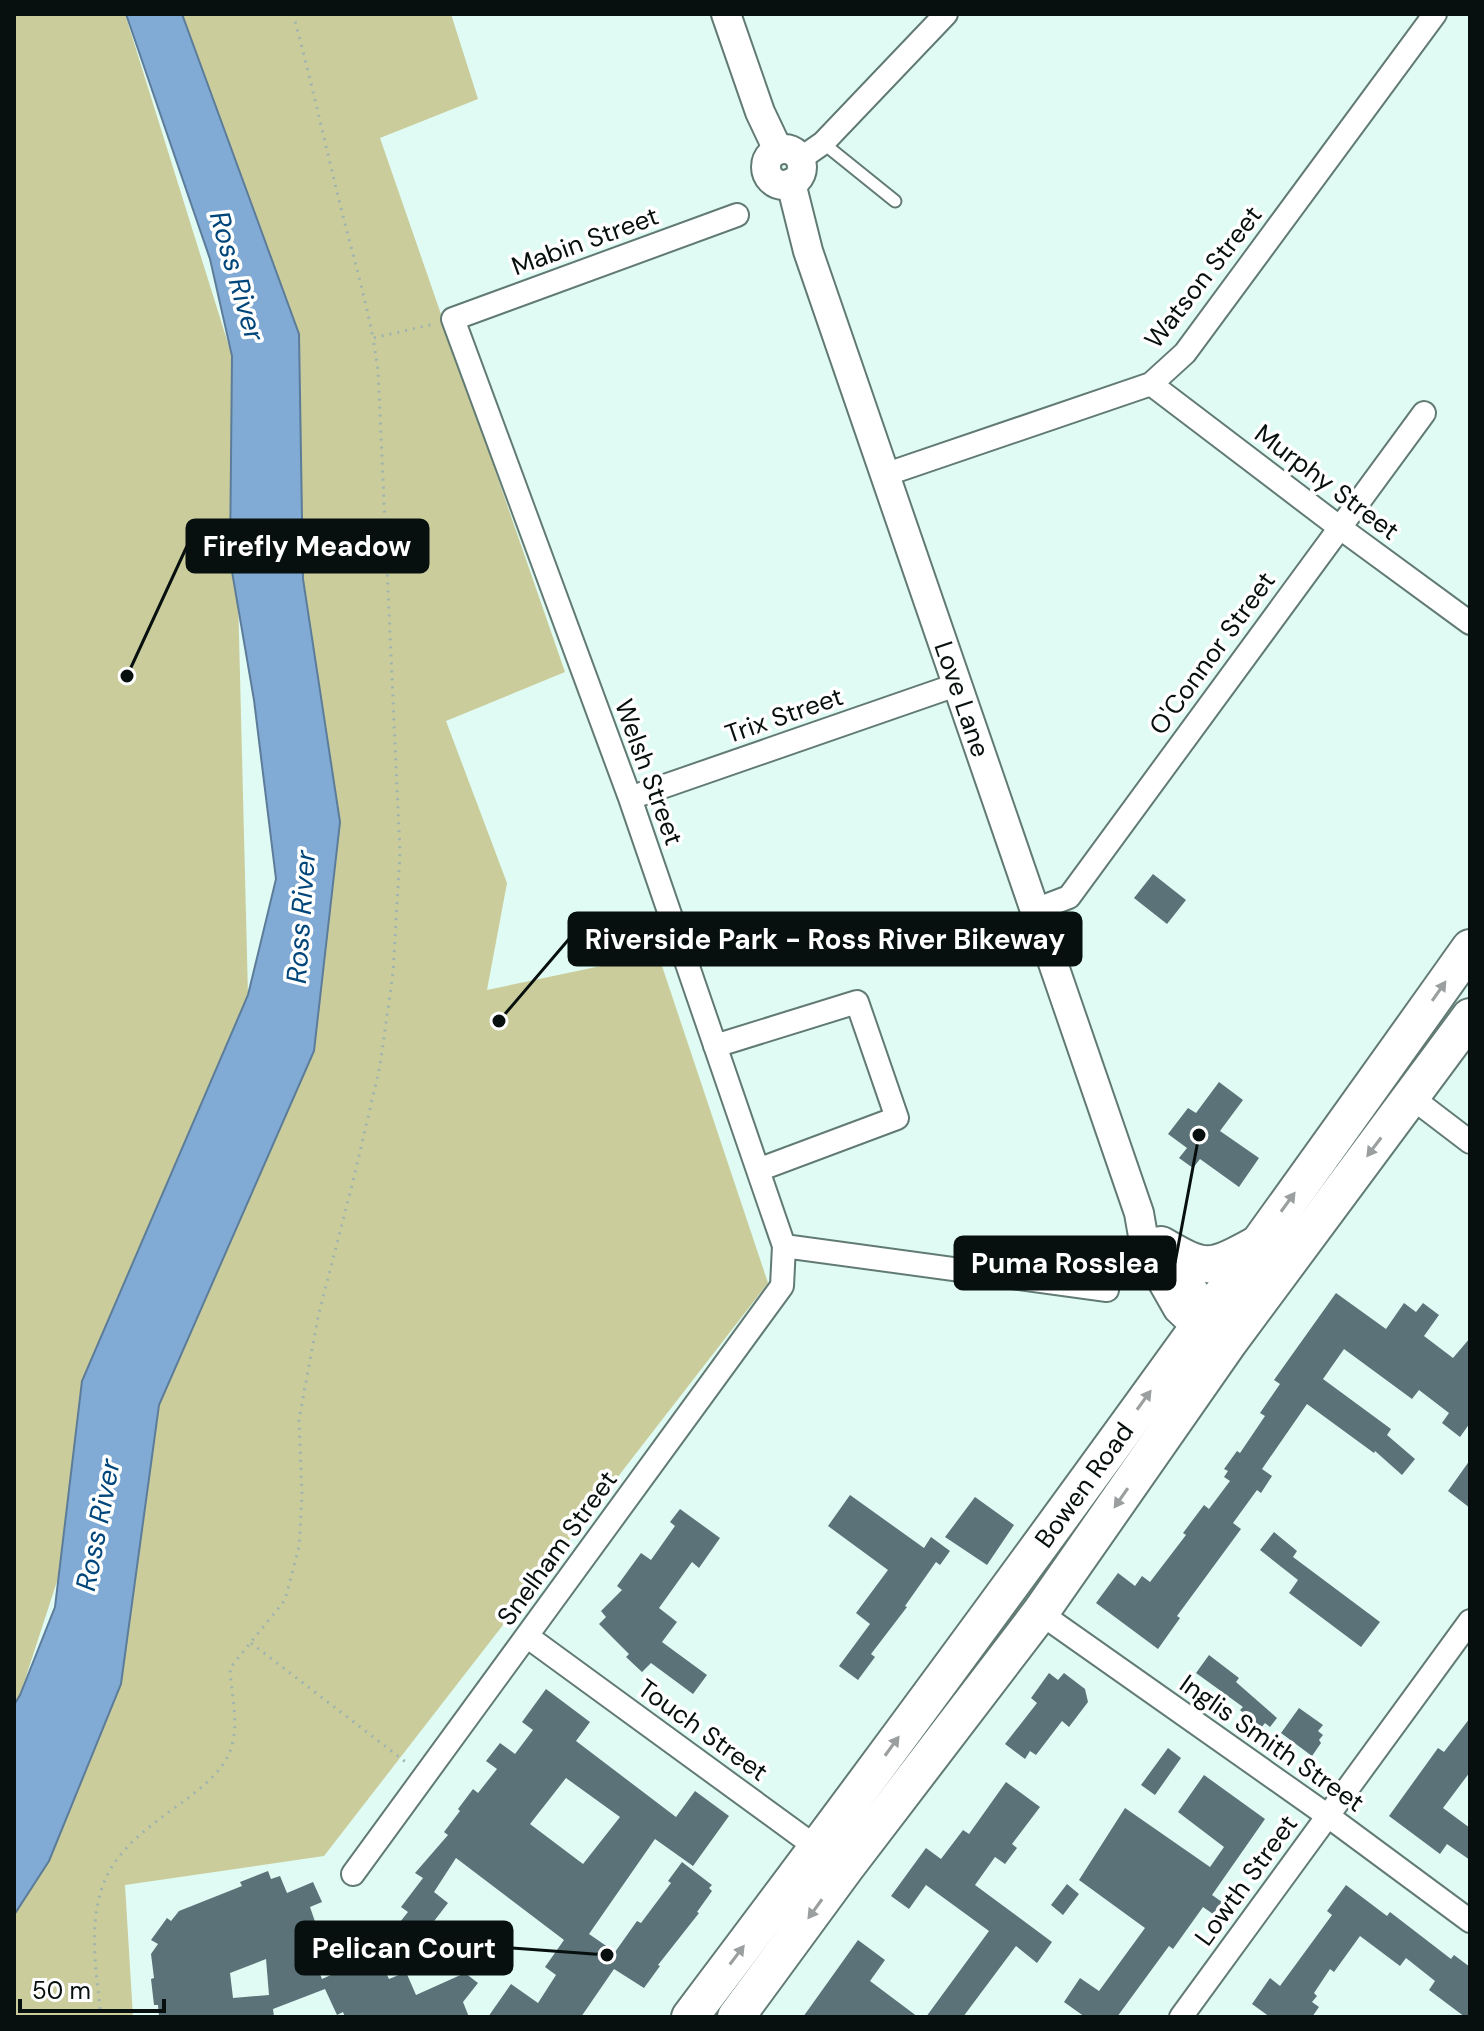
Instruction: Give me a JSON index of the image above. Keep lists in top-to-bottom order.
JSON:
{
  "streets": {
    "main road": ["Bowen Road"],
    "street": [
      "Mabin Street",
      "Watson Street",
      "Murphy Street",
      "O'Connor Street",
      "Love Lane",
      "Trix Street",
      "Welsh Street",
      "Snelham Street",
      "Touch Street",
      "Inglis Smith Street",
      "Lowth Street"
    ]
  },
  "crossings": [
    ["Mabin Street", "Welsh Street"],
    ["Watson Street", "Murphy Street"],
    ["Watson Street", "Love Lane"],
    ["Murphy Street", "O'Connor Street"],
    ["O'Connor Street", "Love Lane"],
    ["Love Lane", "Trix Street"],
    ["Love Lane", "Bowen Road"],
    ["Trix Street", "Welsh Street"],
    ["Welsh Street", "Snelham Street"],
    ["Bowen Road", "Touch Street"],
    ["Bowen Road", "Inglis Smith Street"],
    ["Snelham Street", "Touch Street"],
    ["Inglis Smith Street", "Lowth Street"]
  ],
  "water": ["Ross River"],
  "places": [
    "Firefly Meadow",
    "Riverside Park - Ross River Bikeway",
    "Puma Rosslea",
    "Pelican Court"
  ],
  "scale_bar": "50 m"
}
